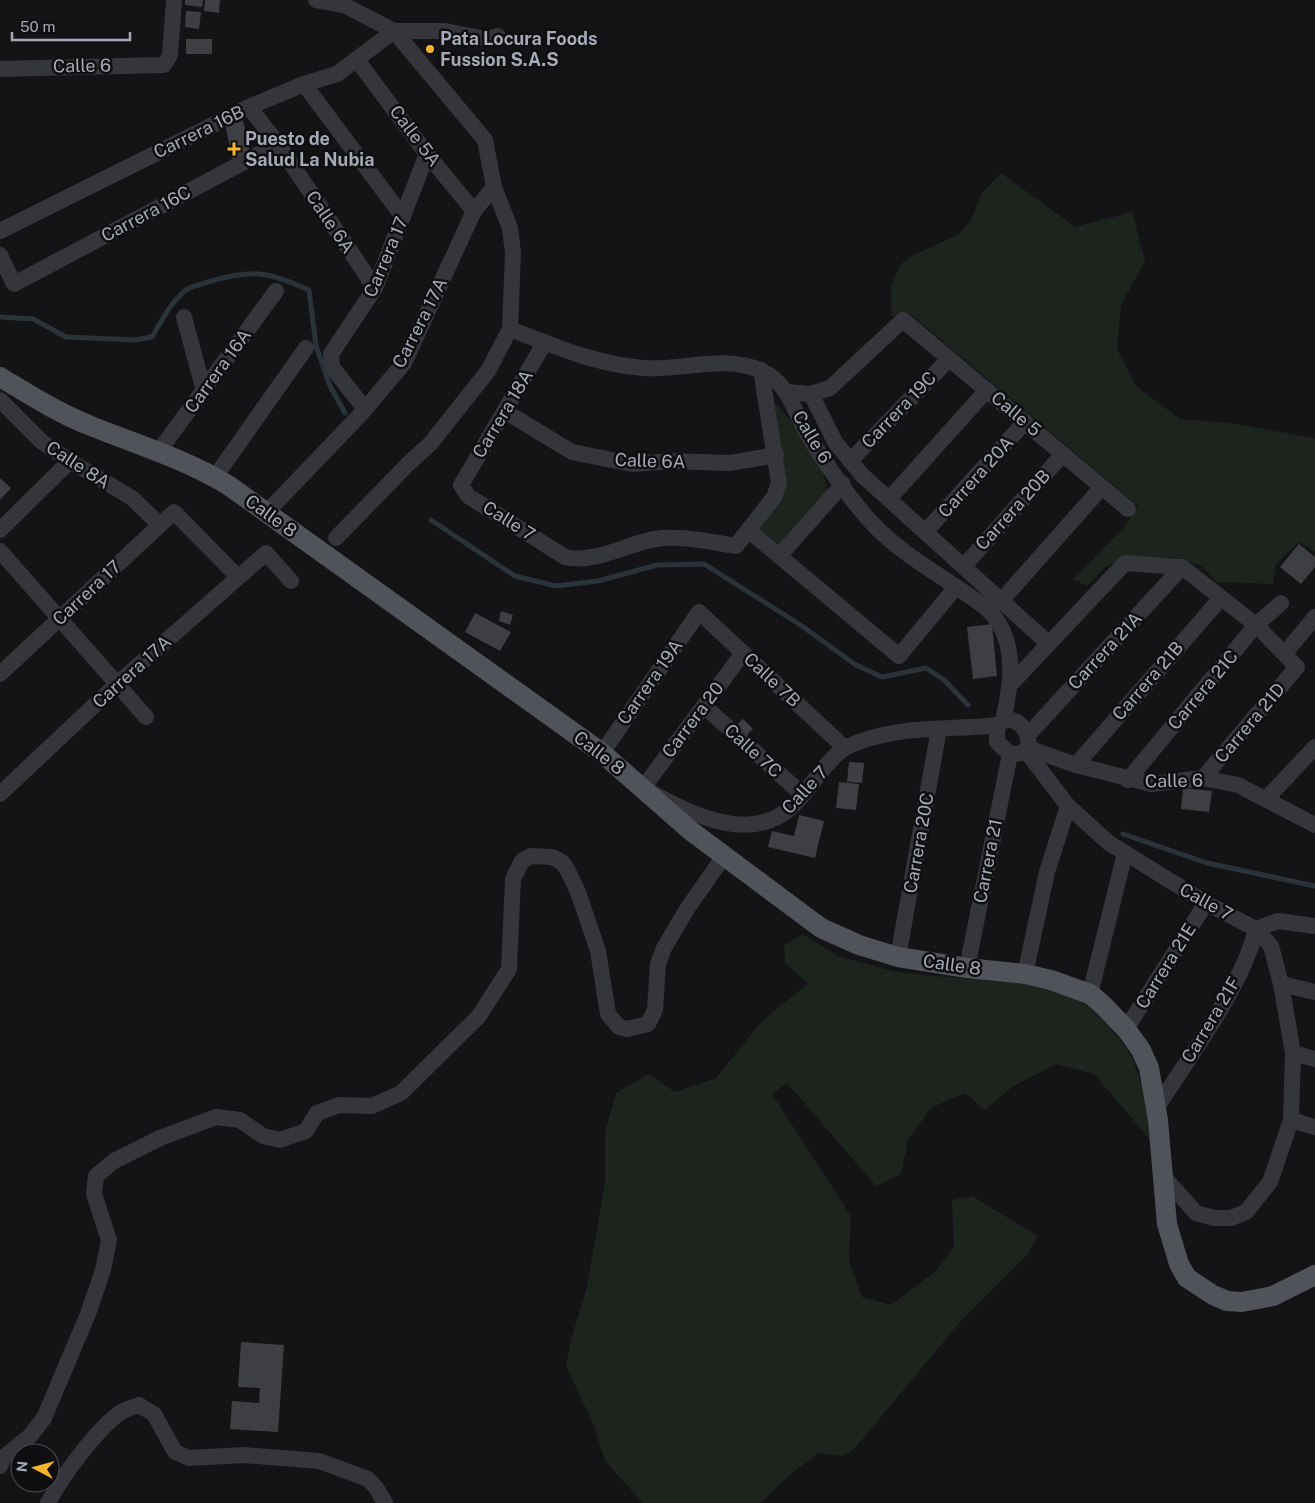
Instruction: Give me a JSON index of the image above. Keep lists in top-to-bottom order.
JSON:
{
  "streets": {
    "main road": ["Calle 8"],
    "street": [
      "Calle 6",
      "Carrera 16B",
      "Calle 5A",
      "Carrera 16C",
      "Calle 6A",
      "Carrera 17",
      "Carrera 17A",
      "Carrera 16A",
      "Carrera 19C",
      "Carrera 18A",
      "Calle 5",
      "Calle 8A",
      "Carrera 20A",
      "Carrera 20B",
      "Calle 7",
      "Carrera 21A",
      "Calle 7B",
      "Carrera 21B",
      "Carrera 19A",
      "Carrera 21C",
      "Carrera 20",
      "Carrera 21D",
      "Calle 7C",
      "Carrera 20C",
      "Carrera 21",
      "Carrera 21E",
      "Carrera 21F"
    ]
  },
  "crossings": [
    ["Calle 6", "Carrera 18A"],
    ["Calle 6", "Calle 7"],
    ["Calle 6", "Carrera 21A"],
    ["Calle 6", "Carrera 21B"],
    ["Calle 6", "Carrera 21C"],
    ["Calle 6", "Carrera 21D"],
    ["Carrera 16B", "Calle 5A"],
    ["Carrera 16B", "Calle 6A"],
    ["Calle 5A", "Carrera 17"],
    ["Calle 5A", "Carrera 17A"],
    ["Carrera 16C", "Calle 6A"],
    ["Calle 6A", "Carrera 17"],
    ["Calle 6A", "Carrera 18A"],
    ["Carrera 17", "Carrera 17A"],
    ["Carrera 17", "Calle 8A"],
    ["Carrera 17A", "Calle 8"],
    ["Carrera 16A", "Calle 8"],
    ["Carrera 19C", "Calle 5"],
    ["Carrera 18A", "Calle 7"],
    ["Calle 5", "Carrera 20A"],
    ["Calle 5", "Carrera 20B"],
    ["Calle 8", "Calle 7"],
    ["Calle 8", "Carrera 19A"],
    ["Calle 8", "Carrera 20"],
    ["Calle 8", "Carrera 20C"],
    ["Calle 8", "Carrera 21"],
    ["Calle 8", "Carrera 21E"],
    ["Calle 8", "Carrera 21F"],
    ["Calle 7", "Carrera 21A"],
    ["Calle 7", "Calle 7B"],
    ["Calle 7", "Carrera 20"],
    ["Calle 7", "Calle 7C"],
    ["Calle 7", "Carrera 20C"],
    ["Calle 7", "Carrera 21"],
    ["Calle 7", "Carrera 21E"],
    ["Calle 7", "Carrera 21F"],
    ["Calle 7B", "Carrera 19A"],
    ["Calle 7B", "Carrera 20"],
    ["Carrera 20", "Calle 7C"]
  ],
  "places": {
    "other": ["Pata Locura Foods Fussion S.A.S"],
    "health": ["Puesto de Salud La Nubia"]
  },
  "scale_bar": "50 m",
  "north": "left"
}
